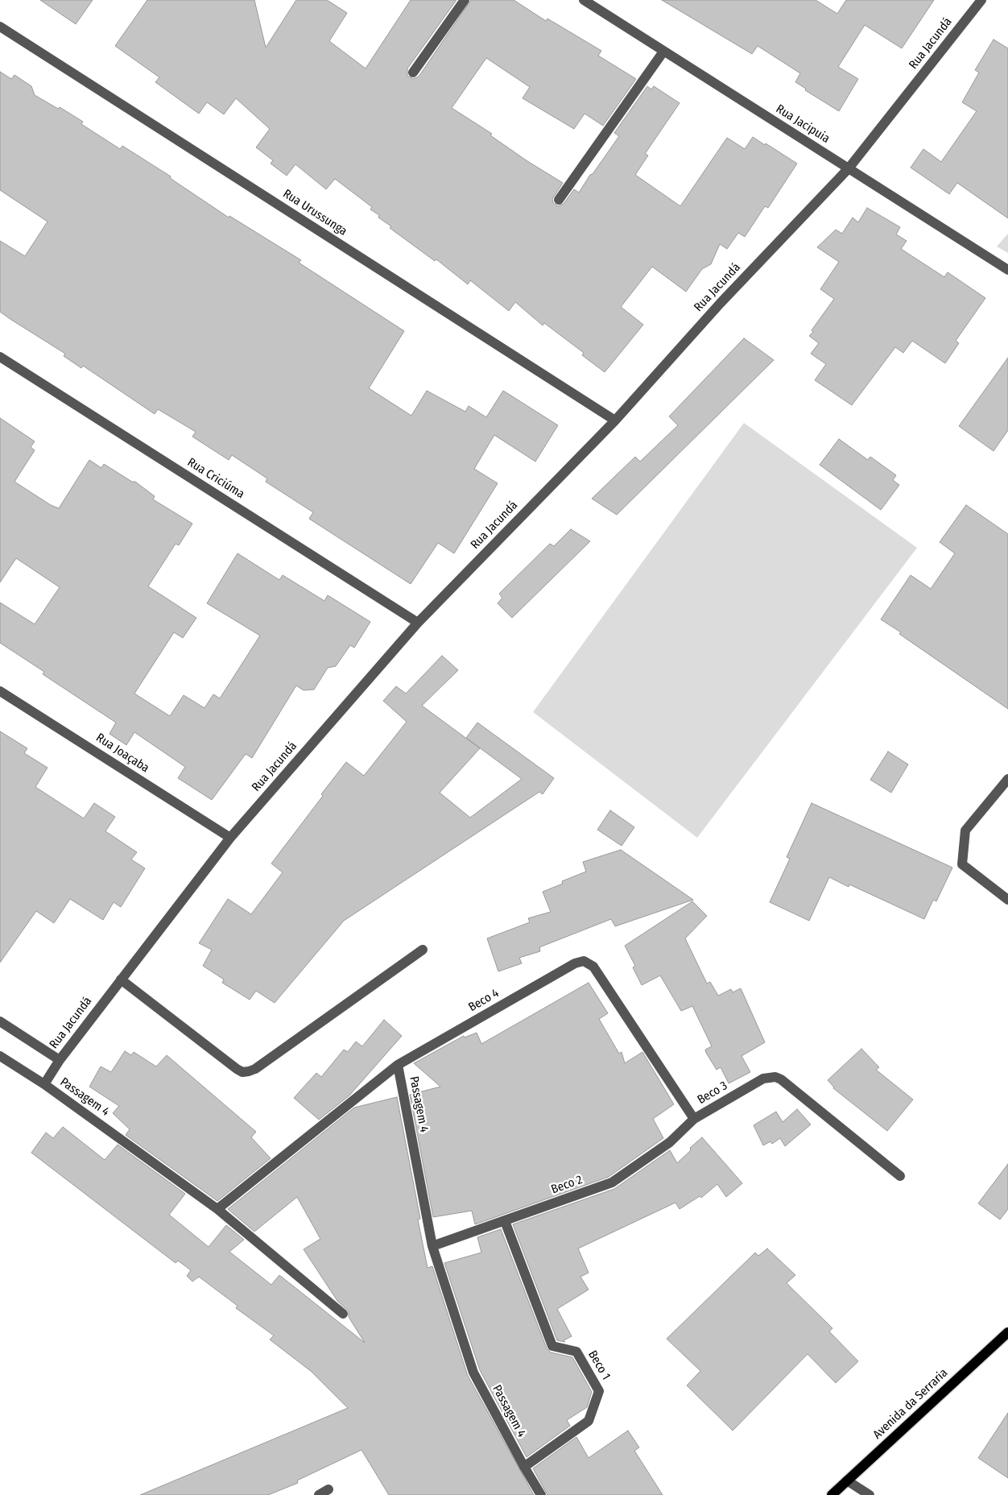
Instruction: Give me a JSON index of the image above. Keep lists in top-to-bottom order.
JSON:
{
  "streets": {
    "main road": ["Avenida da Serraria"],
    "street": [
      "Rua Jacundá",
      "Rua Jacipuia",
      "Rua Urussunga",
      "Rua Criciúma",
      "Rua Joaçaba",
      "Beco 4",
      "Beco 3",
      "Passagem 4",
      "Beco 2",
      "Beco 1"
    ]
  },
  "crossings": [
    ["Rua Jacundá", "Rua Jacipuia"],
    ["Rua Jacundá", "Rua Urussunga"],
    ["Rua Jacundá", "Rua Criciúma"],
    ["Rua Jacundá", "Rua Joaçaba"],
    ["Rua Jacundá", "Passagem 4"],
    ["Beco 4", "Beco 3"],
    ["Beco 4", "Passagem 4"],
    ["Beco 3", "Beco 2"],
    ["Passagem 4", "Beco 2"],
    ["Passagem 4", "Beco 1"],
    ["Beco 2", "Beco 1"]
  ]
}
